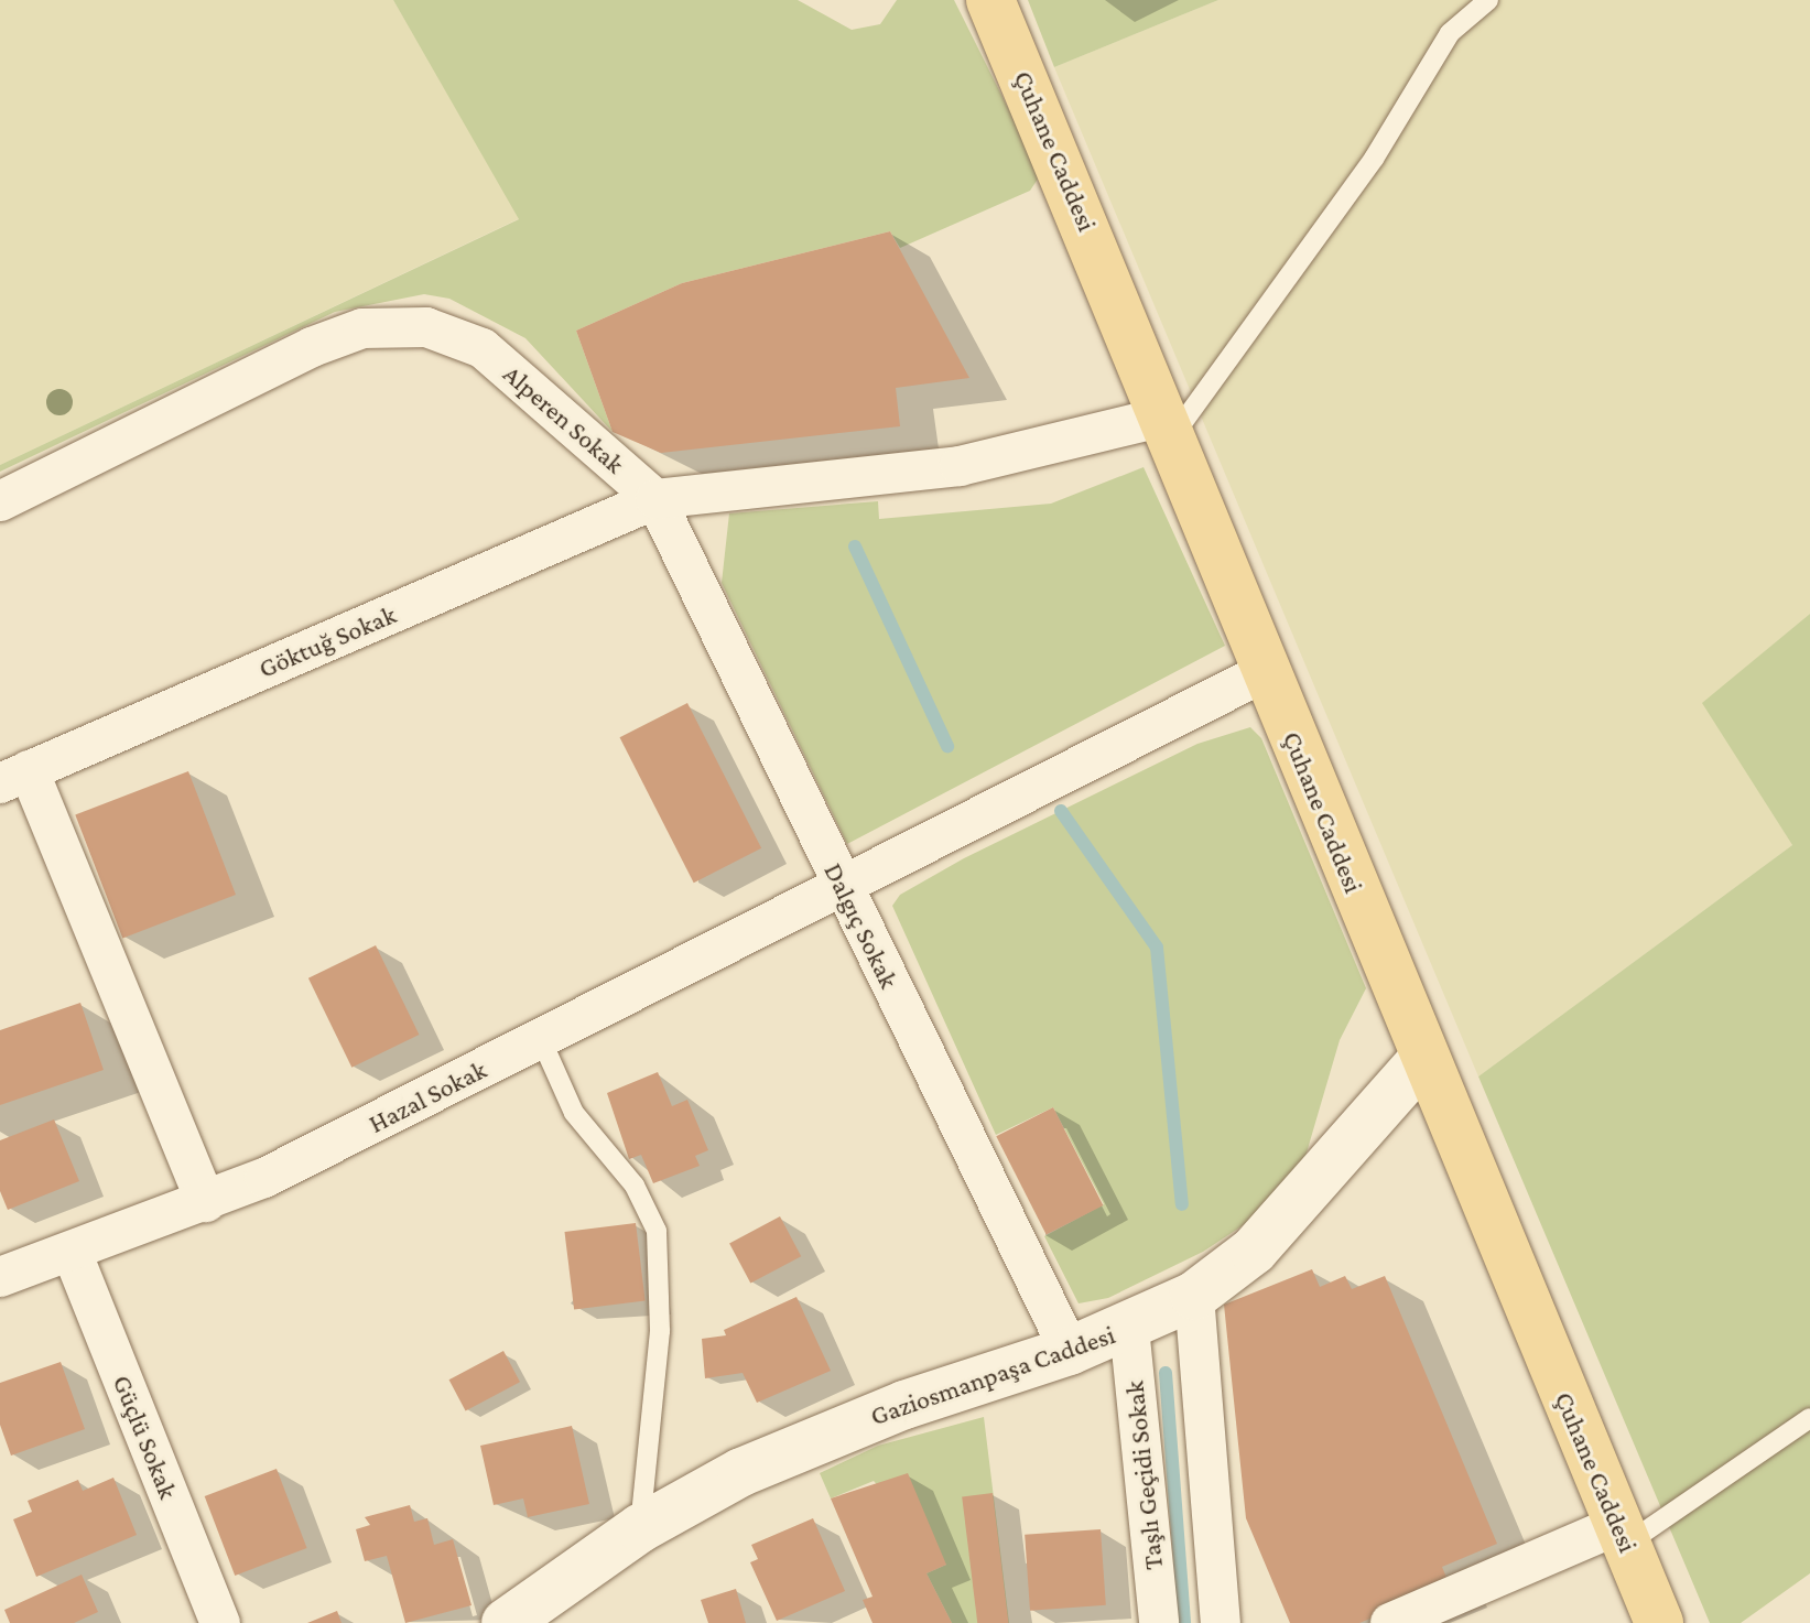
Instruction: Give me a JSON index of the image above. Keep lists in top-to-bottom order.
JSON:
{
  "streets": {
    "main road": ["Çuhane Caddesi"],
    "street": [
      "Alperen Sokak",
      "Göktuğ Sokak",
      "Dalgıç Sokak",
      "Hazal Sokak",
      "Gaziosmanpaşa Caddesi",
      "Güçlü Sokak",
      "Taşlı Geçidi Sokak"
    ]
  },
  "crossings": [
    ["Çuhane Caddesi", "Hazal Sokak"],
    ["Çuhane Caddesi", "Gaziosmanpaşa Caddesi"],
    ["Alperen Sokak", "Göktuğ Sokak"],
    ["Alperen Sokak", "Dalgıç Sokak"],
    ["Göktuğ Sokak", "Dalgıç Sokak"],
    ["Dalgıç Sokak", "Hazal Sokak"],
    ["Dalgıç Sokak", "Gaziosmanpaşa Caddesi"],
    ["Hazal Sokak", "Güçlü Sokak"],
    ["Gaziosmanpaşa Caddesi", "Taşlı Geçidi Sokak"]
  ]
}
